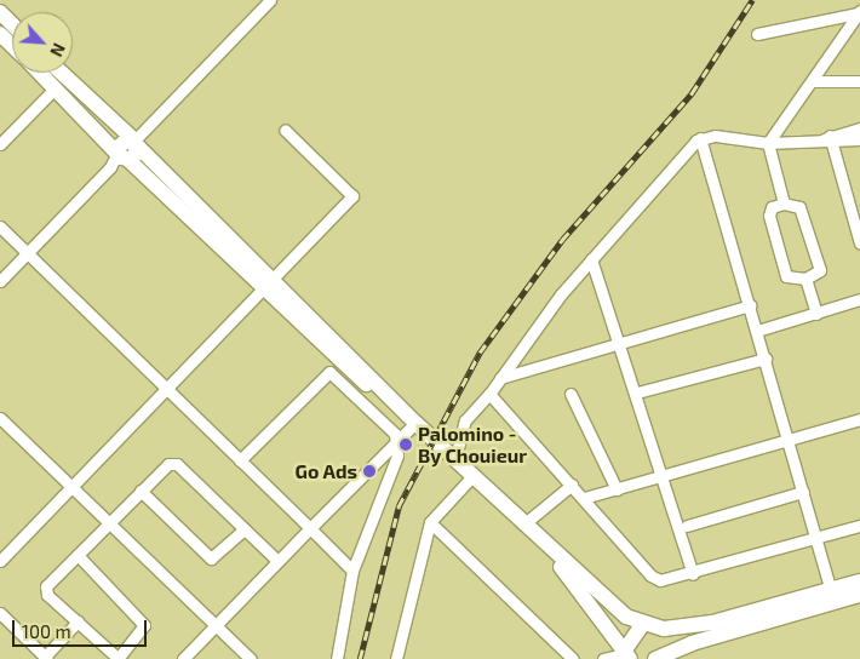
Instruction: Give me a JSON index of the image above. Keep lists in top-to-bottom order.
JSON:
{
  "places": ["Palomino - By Chouieur", "Go Ads"],
  "scale_bar": "100 m",
  "north": "bottom right"
}
